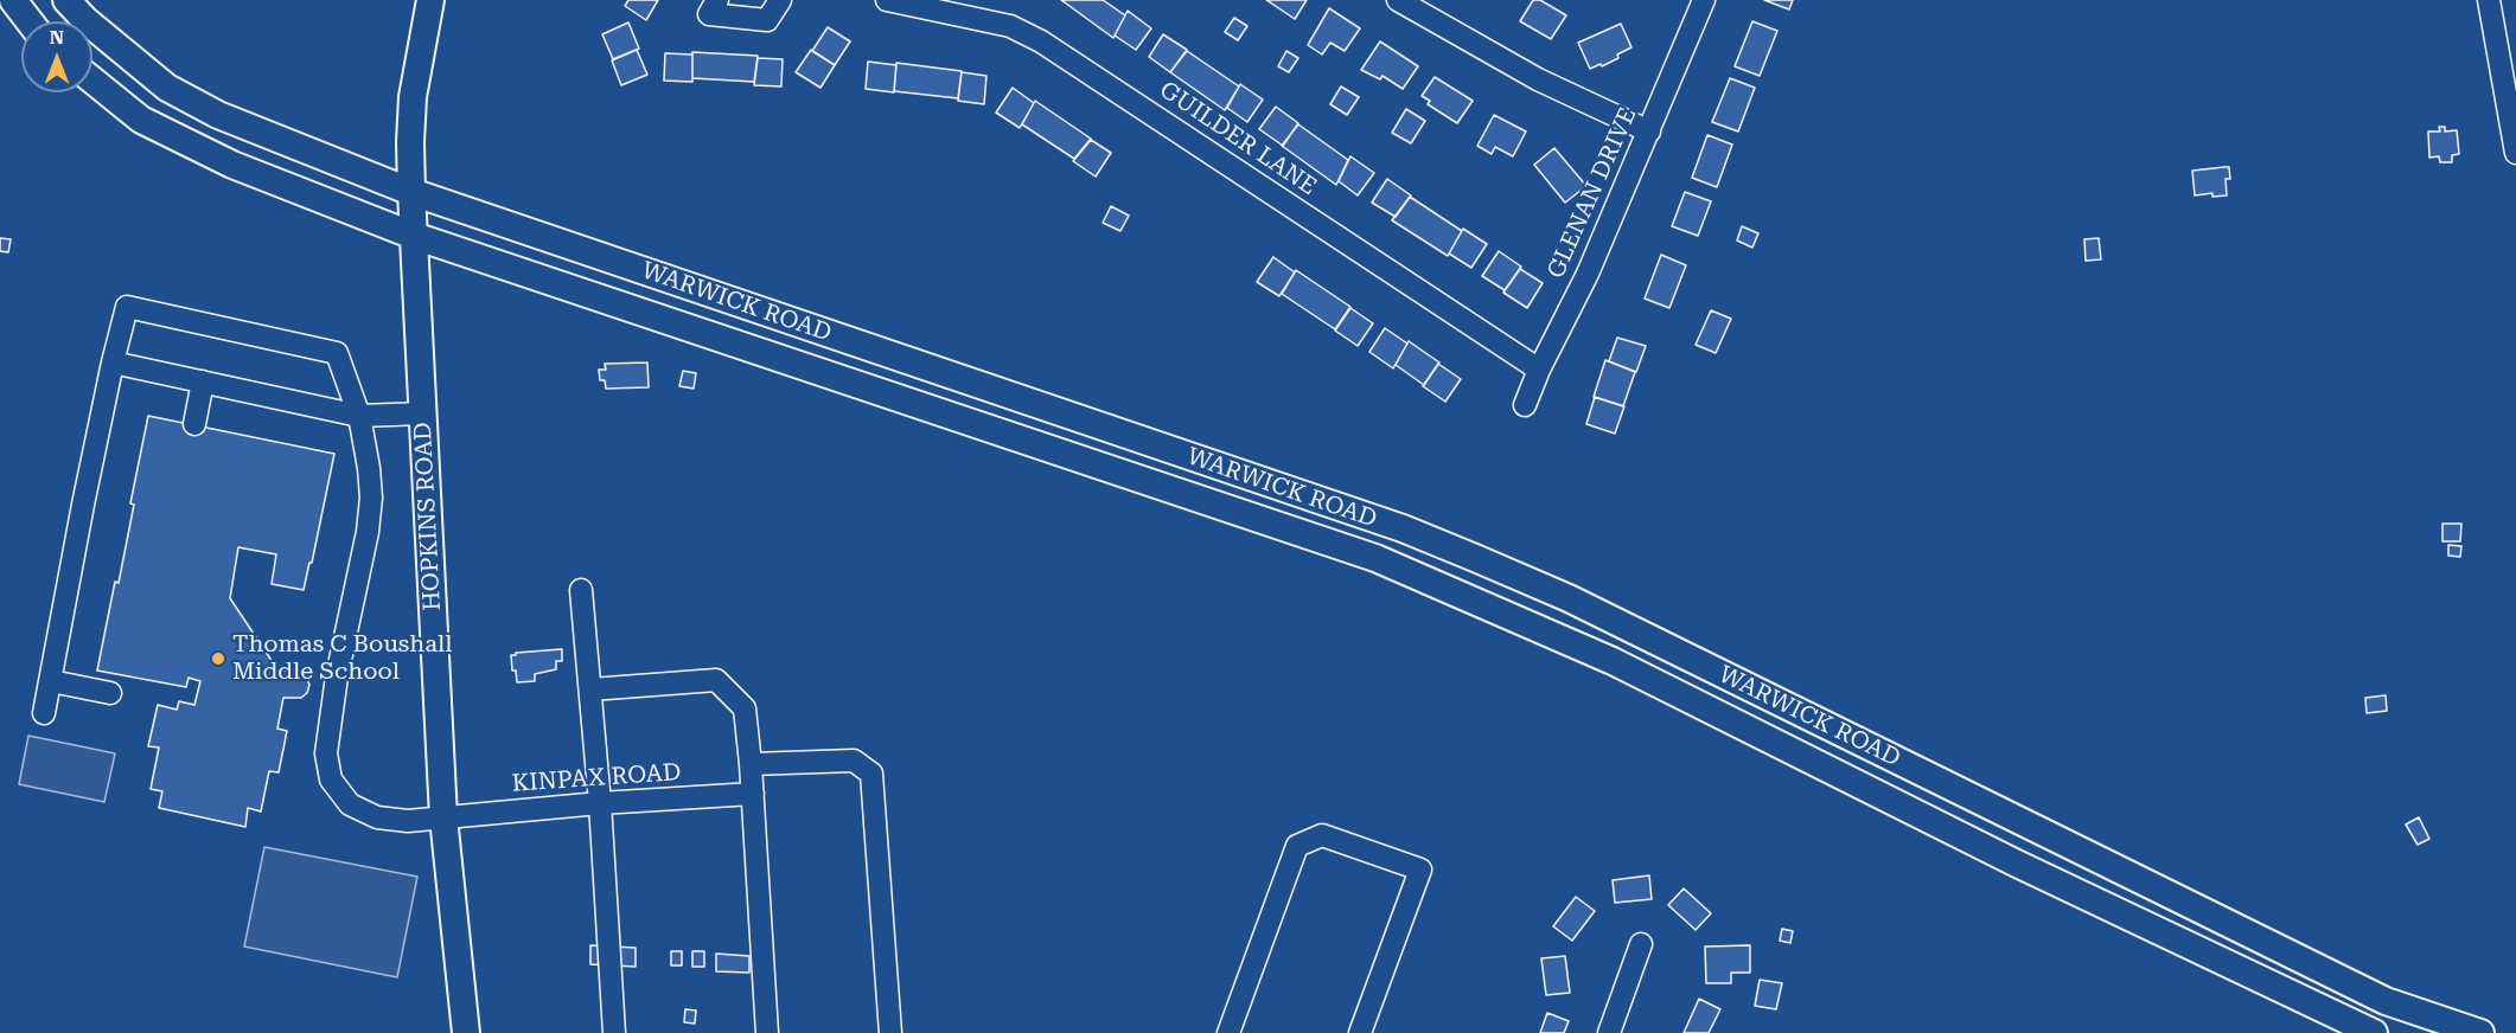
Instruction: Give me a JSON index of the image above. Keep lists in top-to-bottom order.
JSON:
{
  "streets": {
    "main road": ["WARWICK ROAD", "HOPKINS ROAD"],
    "street": ["GUILDER LANE", "GLENAN DRIVE", "KINPAX ROAD"]
  },
  "crossings": [
    ["GUILDER LANE", "GLENAN DRIVE"],
    ["WARWICK ROAD", "HOPKINS ROAD"],
    ["HOPKINS ROAD", "KINPAX ROAD"]
  ],
  "places": ["Thomas C Boushall Middle School"],
  "north": "top"
}
